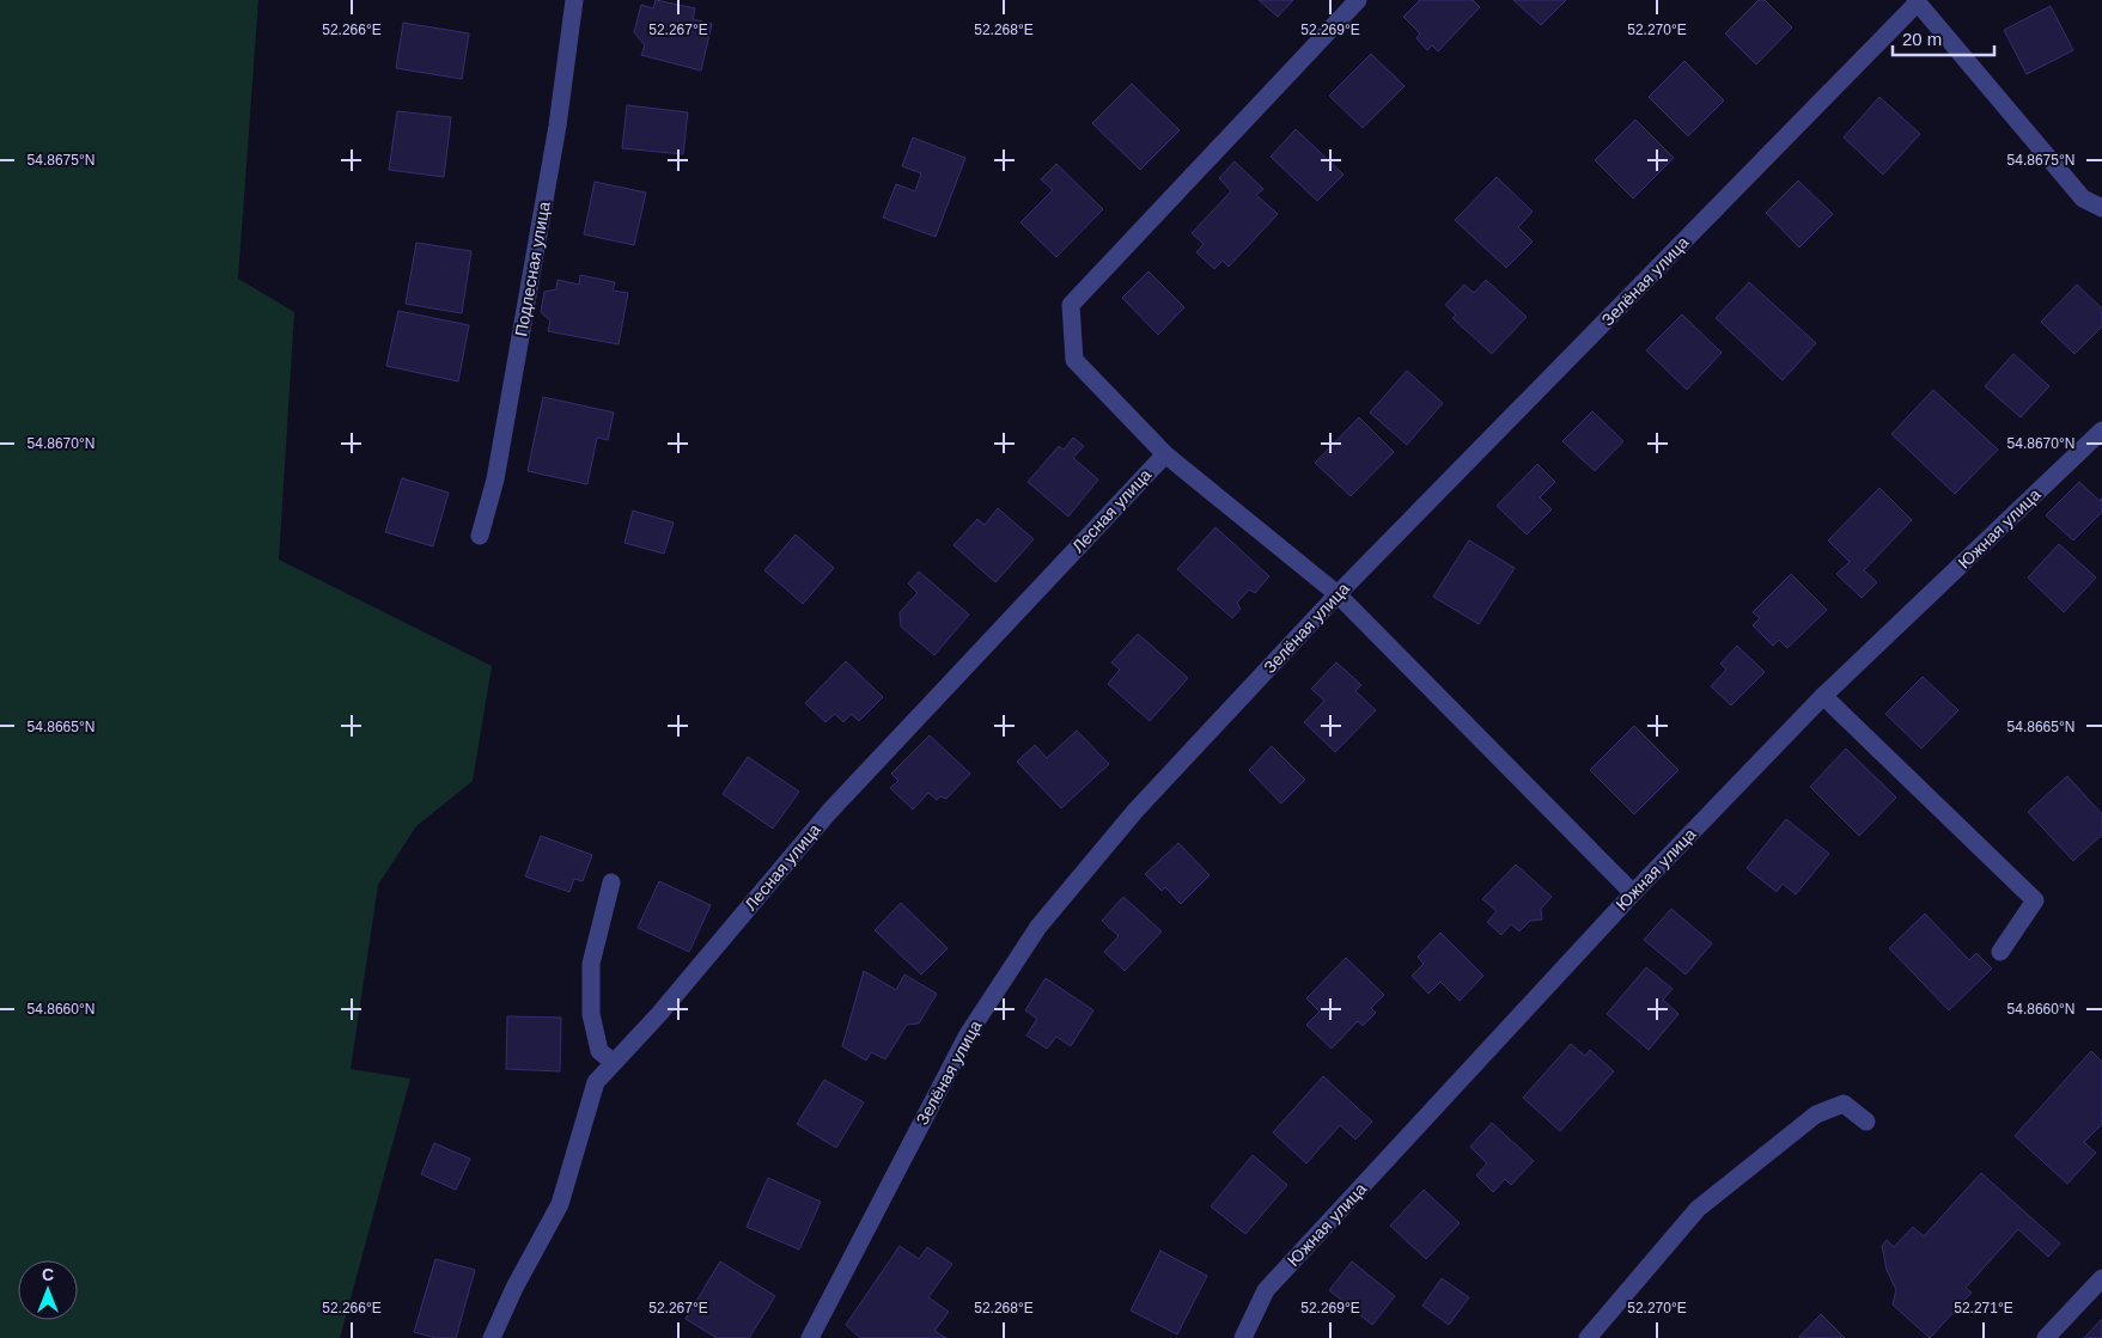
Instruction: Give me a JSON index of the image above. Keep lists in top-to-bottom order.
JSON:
{
  "streets": {
    "street": [
      "Подлесная улица",
      "Зелёная улица",
      "Лесная улица",
      "Южная улица"
    ]
  },
  "scale_bar": "20 m",
  "north": "top",
  "coordinates": [
    "52.266°E",
    "52.267°E",
    "52.268°E",
    "52.269°E",
    "52.270°E",
    "54.8675°N",
    "54.8670°N",
    "54.8665°N",
    "54.8660°N",
    "52.271°E"
  ]
}
